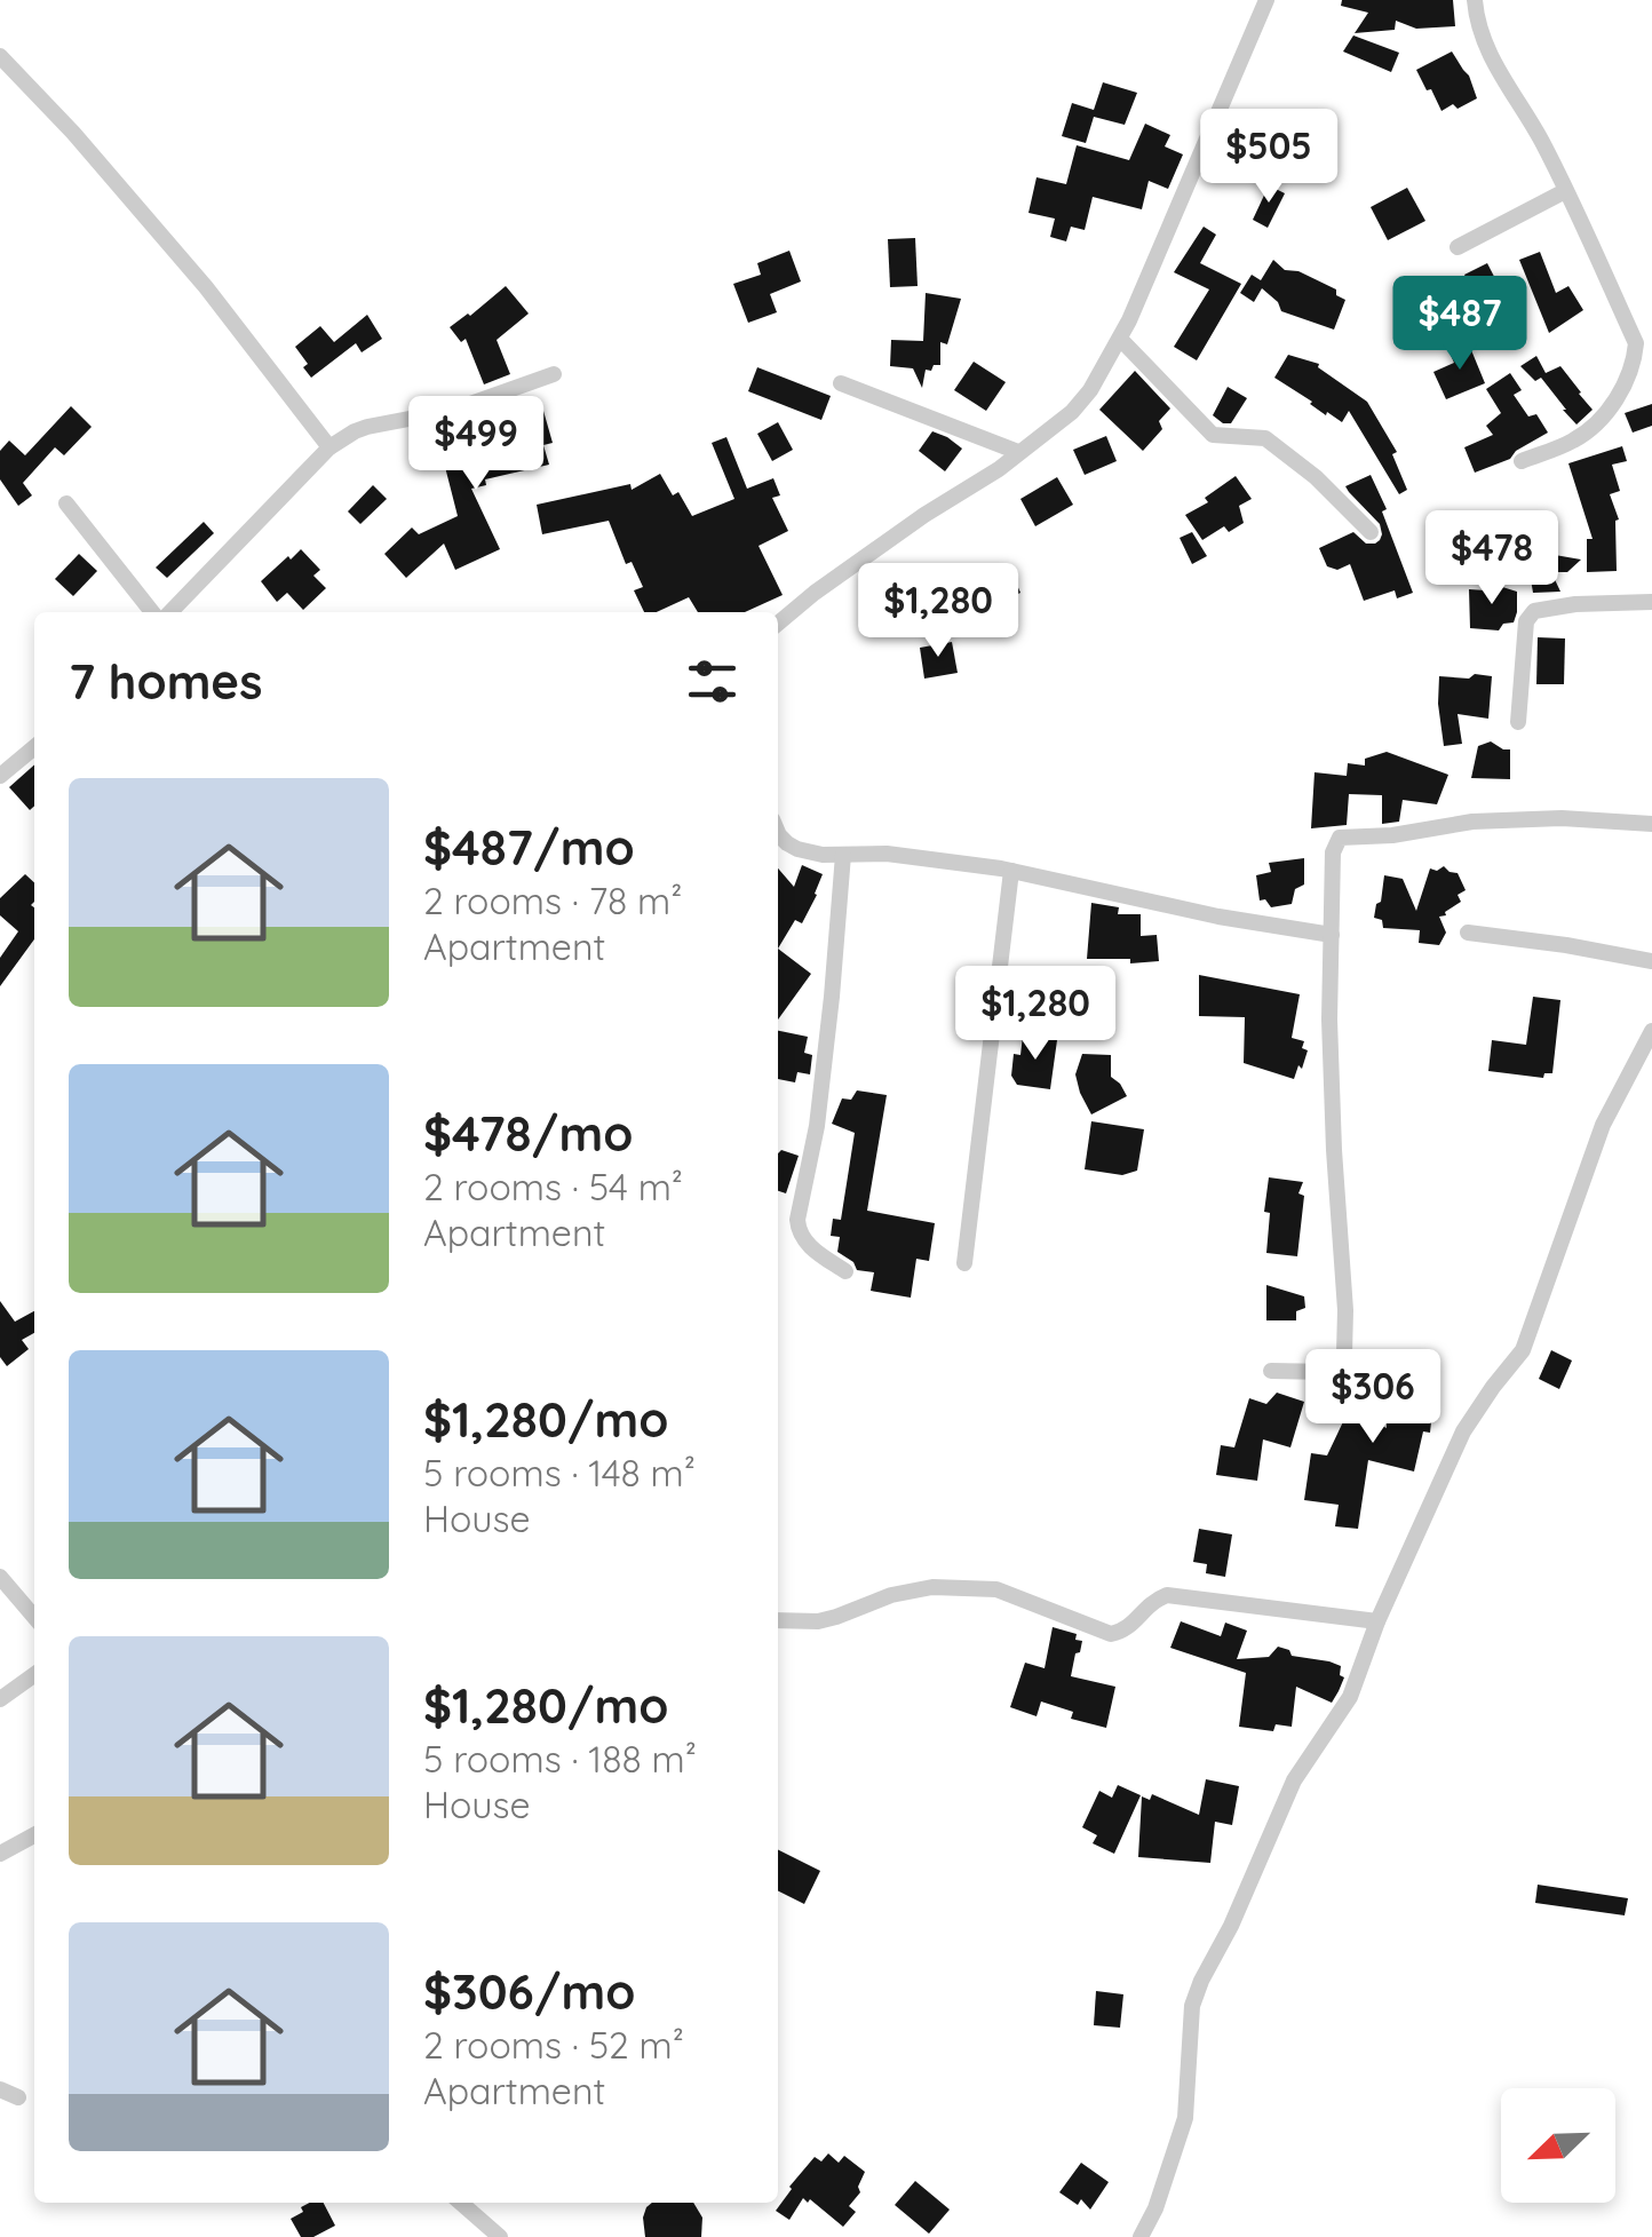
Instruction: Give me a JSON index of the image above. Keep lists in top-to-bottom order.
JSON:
{
  "north": "bottom left",
  "page": {
    "price": [
      "$505",
      "$487",
      "$499",
      "$478",
      "$1,280",
      "$1,280",
      "$306"
    ],
    "heading": "7 homes",
    "list": [
      {
        "name": "$487/mo",
        "note": "2 rooms · 78 m² · Apartment"
      },
      {
        "name": "$478/mo",
        "note": "2 rooms · 54 m² · Apartment"
      },
      {
        "name": "$1,280/mo",
        "note": "5 rooms · 148 m² · House"
      },
      {
        "name": "$1,280/mo",
        "note": "5 rooms · 188 m² · House"
      },
      {
        "name": "$306/mo",
        "note": "2 rooms · 52 m² · Apartment"
      }
    ]
  }
}
